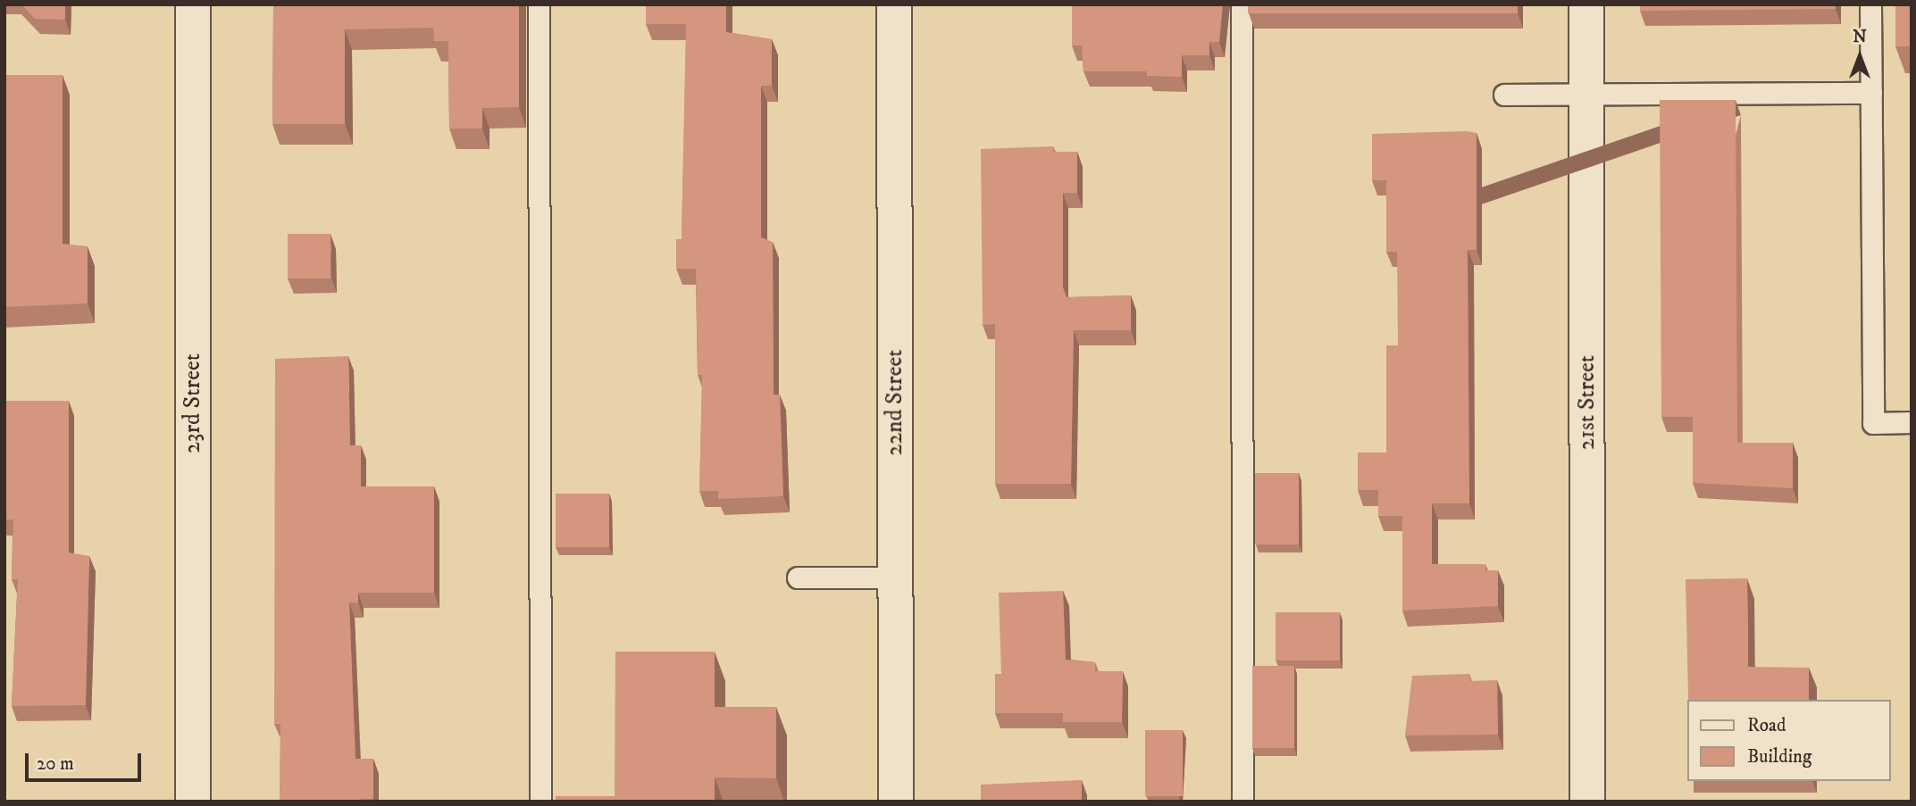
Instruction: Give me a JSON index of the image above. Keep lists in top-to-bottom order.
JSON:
{
  "streets": {
    "street": ["22nd Street", "21st Street", "23rd Street"]
  },
  "legend": ["Road", "Building"],
  "scale_bar": "20 m",
  "north": "top"
}
